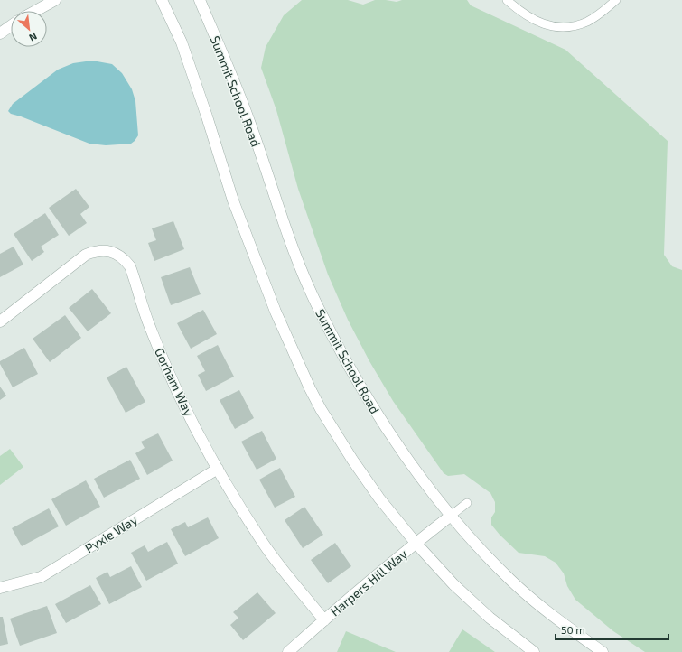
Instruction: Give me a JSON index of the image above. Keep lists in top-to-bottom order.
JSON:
{
  "streets": {
    "street": [
      "Summit School Road",
      "Gorham Way",
      "Pyxie Way",
      "Harpers Hill Way"
    ]
  },
  "crossings": [
    ["Summit School Road", "Harpers Hill Way"],
    ["Gorham Way", "Pyxie Way"],
    ["Gorham Way", "Harpers Hill Way"]
  ],
  "scale_bar": "50 m",
  "north": "bottom right"
}
